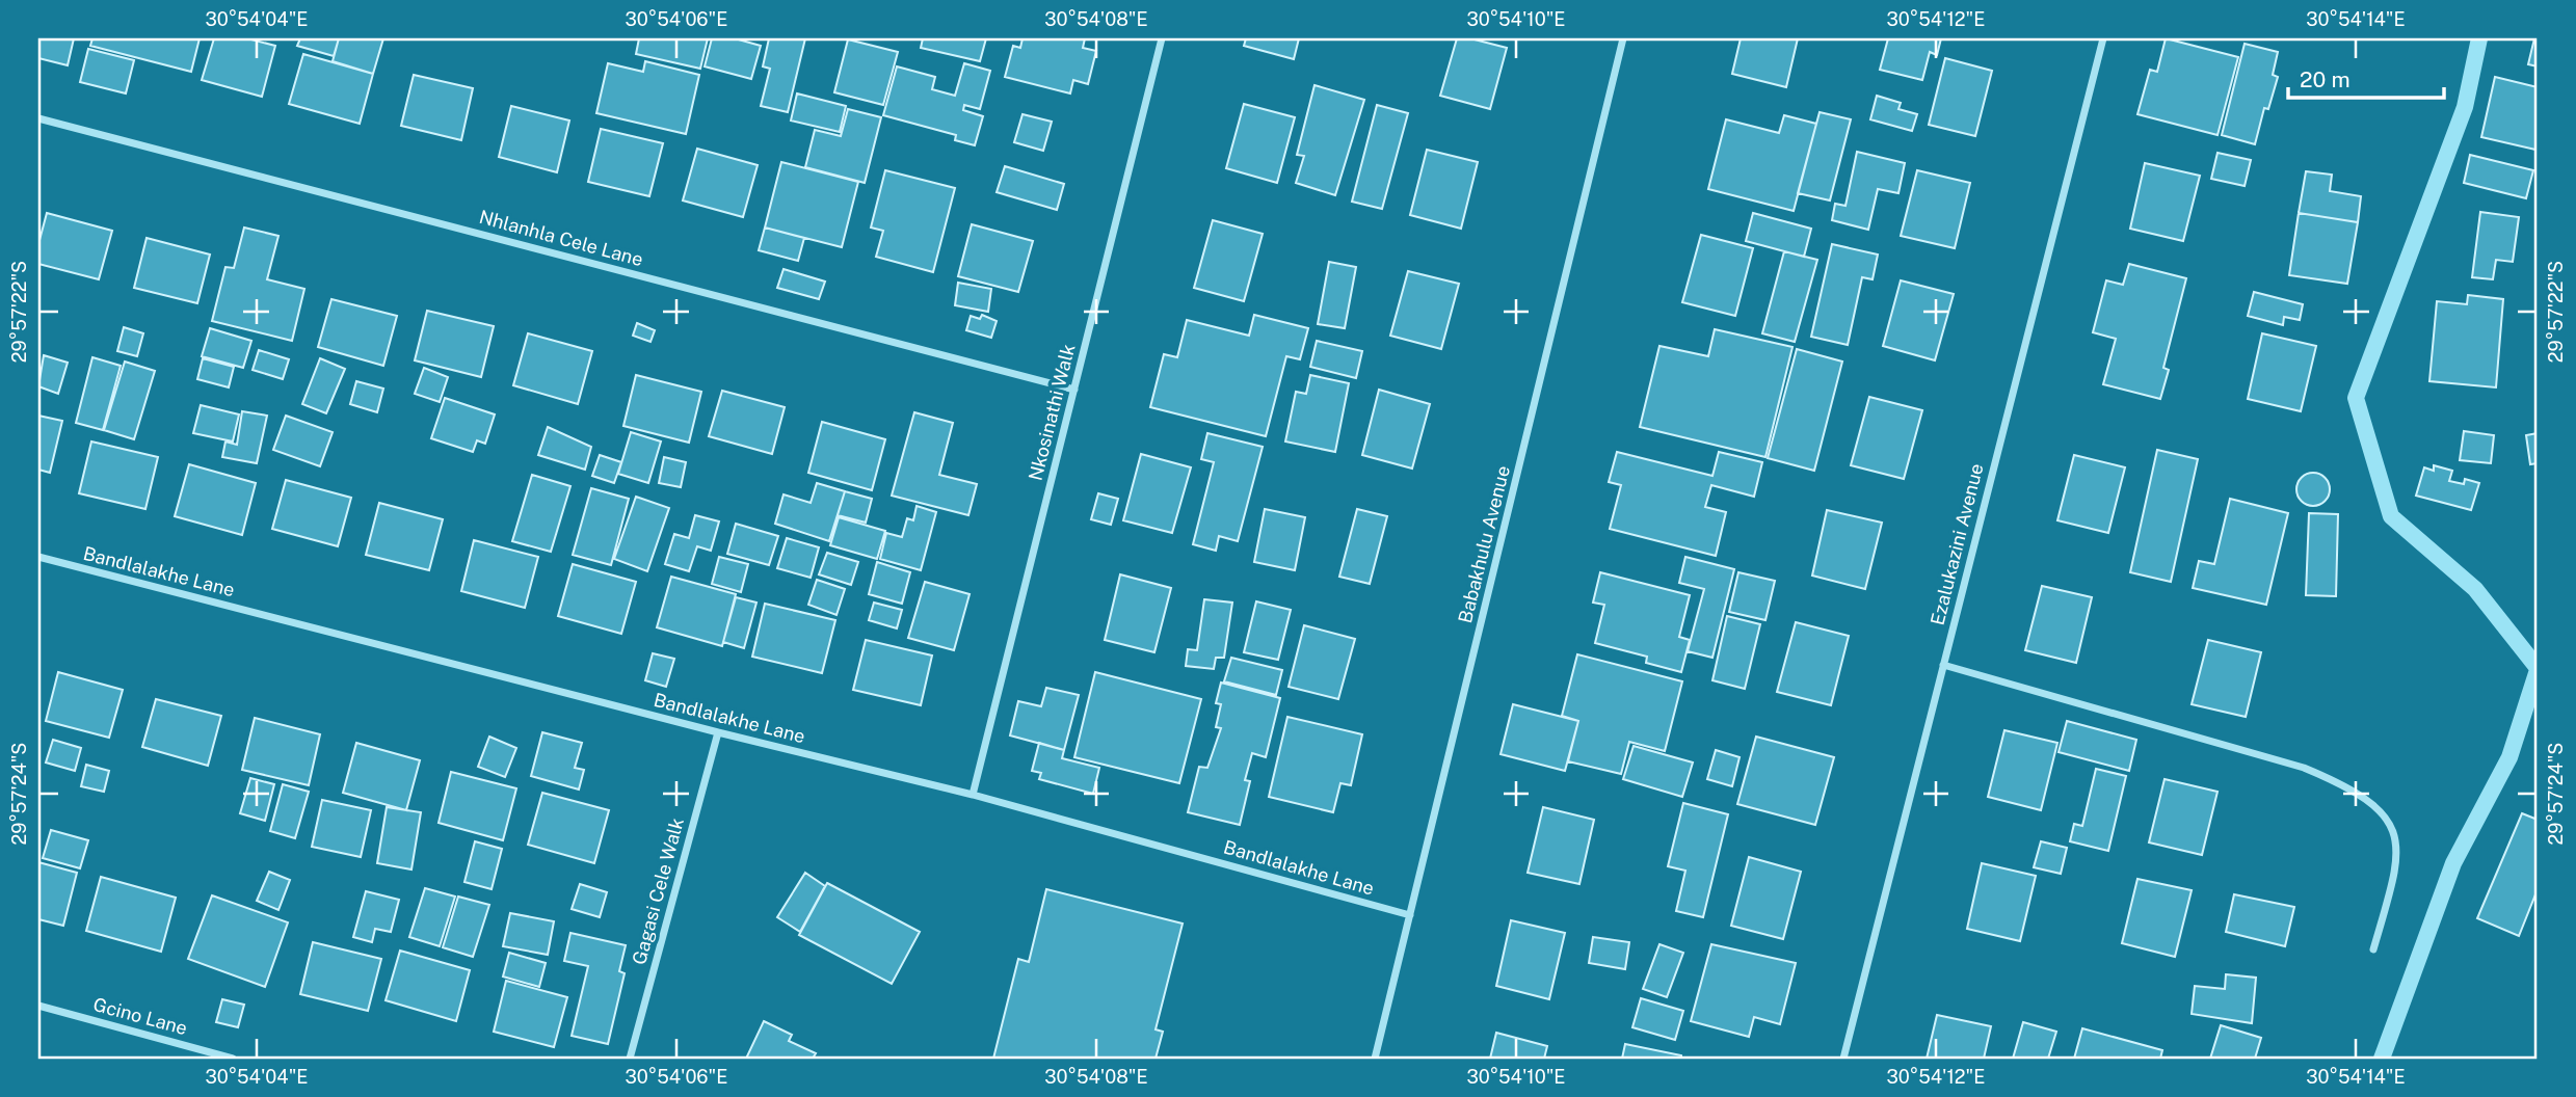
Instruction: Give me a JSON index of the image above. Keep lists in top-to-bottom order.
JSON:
{
  "streets": {
    "street": [
      "Nhlanhla Cele Lane",
      "Nkosinathi Walk",
      "Babakhulu Avenue",
      "Ezalukazini Avenue",
      "Bandlalakhe Lane",
      "Gagasi Cele Walk",
      "Gcino Lane"
    ]
  },
  "crossings": [
    ["Nhlanhla Cele Lane", "Nkosinathi Walk"],
    ["Nkosinathi Walk", "Bandlalakhe Lane"],
    ["Babakhulu Avenue", "Bandlalakhe Lane"],
    ["Bandlalakhe Lane", "Gagasi Cele Walk"]
  ],
  "scale_bar": "20 m",
  "coordinates": [
    "30°54'04\"E",
    "30°54'06\"E",
    "30°54'08\"E",
    "30°54'10\"E",
    "30°54'12\"E",
    "30°54'14\"E",
    "29°57'22\"S",
    "29°57'24\"S"
  ]
}
